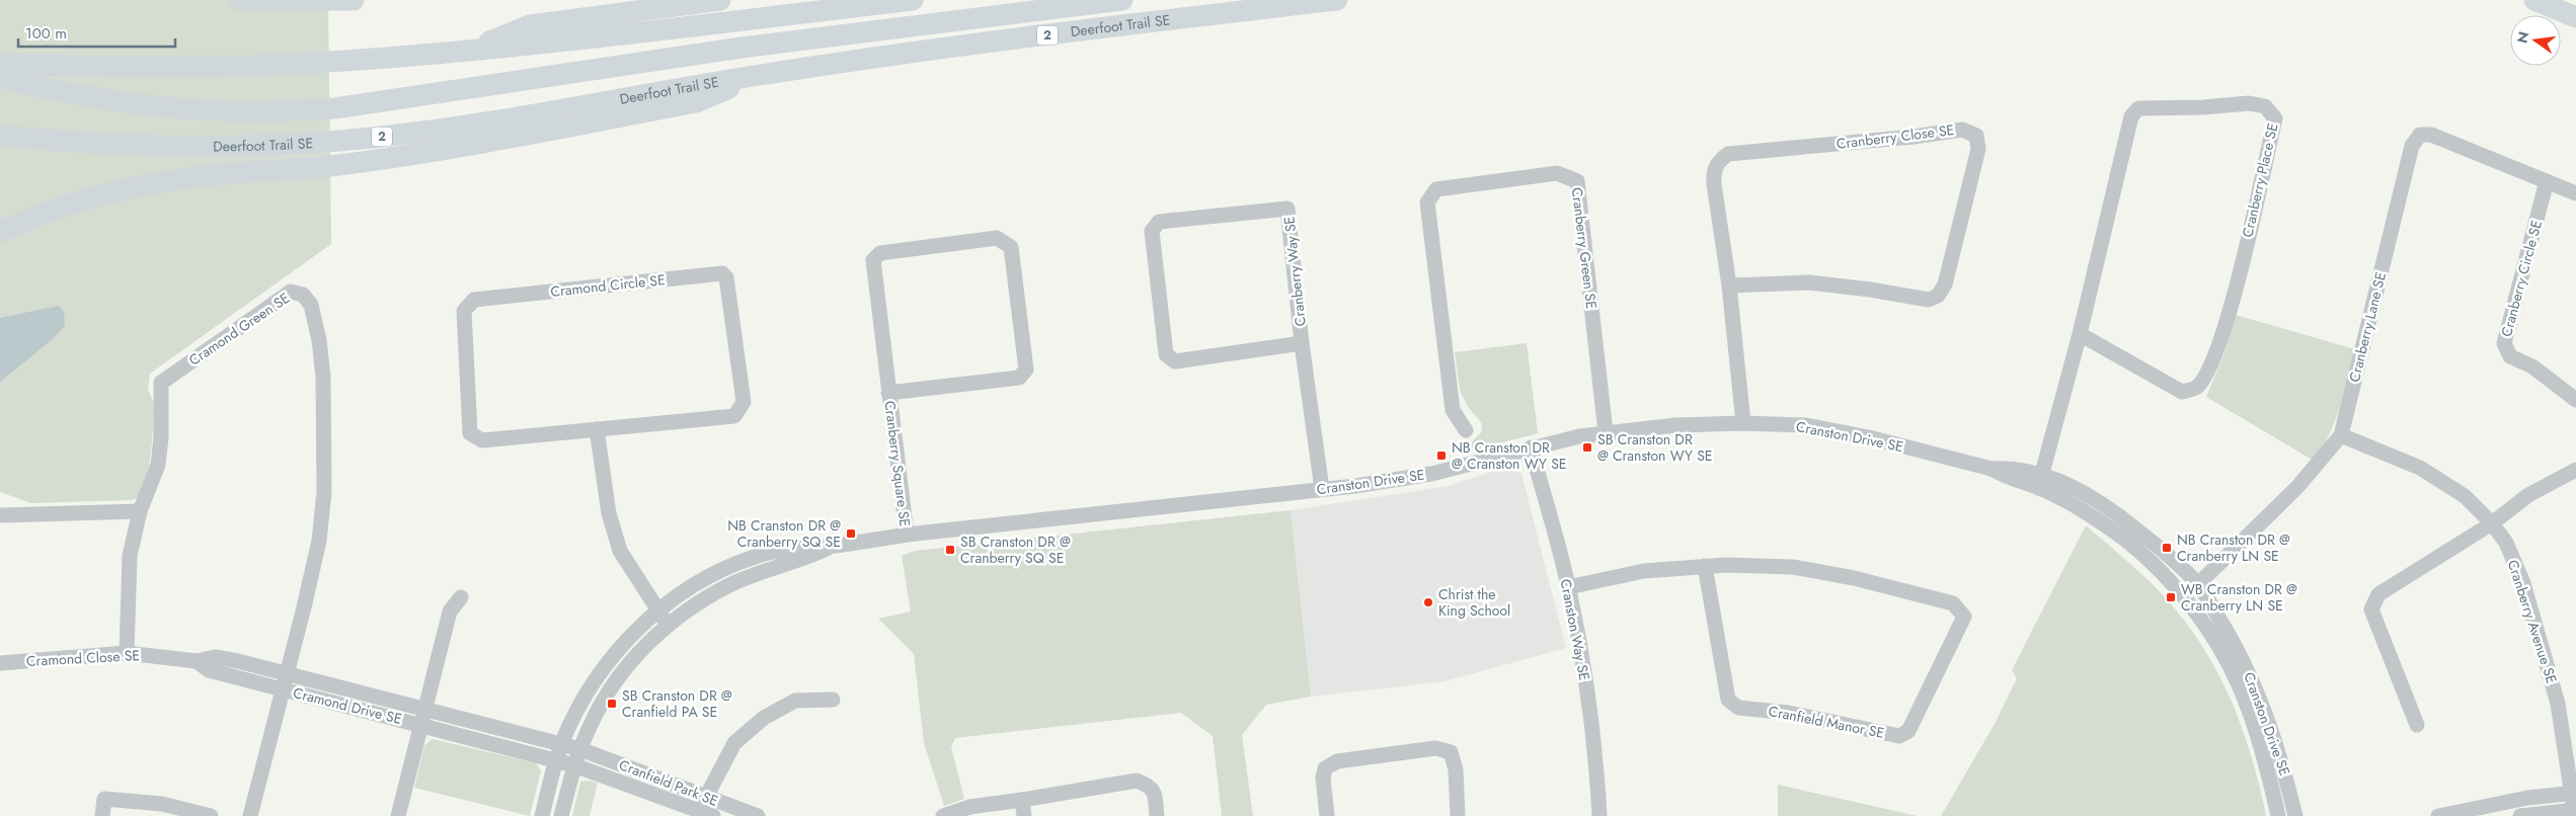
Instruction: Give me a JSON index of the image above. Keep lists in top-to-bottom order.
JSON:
{
  "streets": {
    "highway": ["Deerfoot Trail SE", "2"],
    "street": [
      "Cranberry Close SE",
      "Cranberry Place SE",
      "Cranberry Green SE",
      "Cranberry Way SE",
      "Cranberry Circle SE",
      "Cramond Circle SE",
      "Cranberry Lane SE",
      "Cramond Green SE",
      "Cranston Drive SE",
      "Cranberry Square SE",
      "Cranberry Avenue SE",
      "Cranston Way SE",
      "Cramond Close SE",
      "Cramond Drive SE",
      "Cranfield Manor SE",
      "Cranfield Park SE"
    ]
  },
  "crossings": [
    ["Cranberry Close SE", "Cranston Drive SE"],
    ["Cranberry Place SE", "Cranston Drive SE"],
    ["Cranberry Green SE", "Cranston Drive SE"],
    ["Cranberry Way SE", "Cranston Drive SE"],
    ["Cranberry Circle SE", "Cranberry Lane SE"],
    ["Cranberry Lane SE", "Cranston Drive SE"],
    ["Cranberry Lane SE", "Cranberry Avenue SE"],
    ["Cramond Green SE", "Cramond Close SE"],
    ["Cramond Green SE", "Cramond Drive SE"],
    ["Cranston Drive SE", "Cranberry Square SE"],
    ["Cranston Drive SE", "Cranston Way SE"],
    ["Cranston Drive SE", "Cramond Drive SE"],
    ["Cranston Drive SE", "Cranfield Park SE"],
    ["Cranston Way SE", "Cranfield Manor SE"],
    ["Cramond Close SE", "Cramond Drive SE"],
    ["Cramond Drive SE", "Cranfield Park SE"]
  ],
  "places": {
    "transit": [
      "SB Cranston DR @ Cranston WY SE",
      "NB Cranston DR @ Cranston WY SE",
      "NB Cranston DR @ Cranberry SQ SE",
      "NB Cranston DR @ Cranberry LN SE",
      "SB Cranston DR @ Cranberry SQ SE",
      "WB Cranston DR @ Cranberry LN SE",
      "SB Cranston DR @ Cranfield PA SE"
    ],
    "other": ["Christ the King School"]
  },
  "scale_bar": "100 m",
  "north": "left"
}
